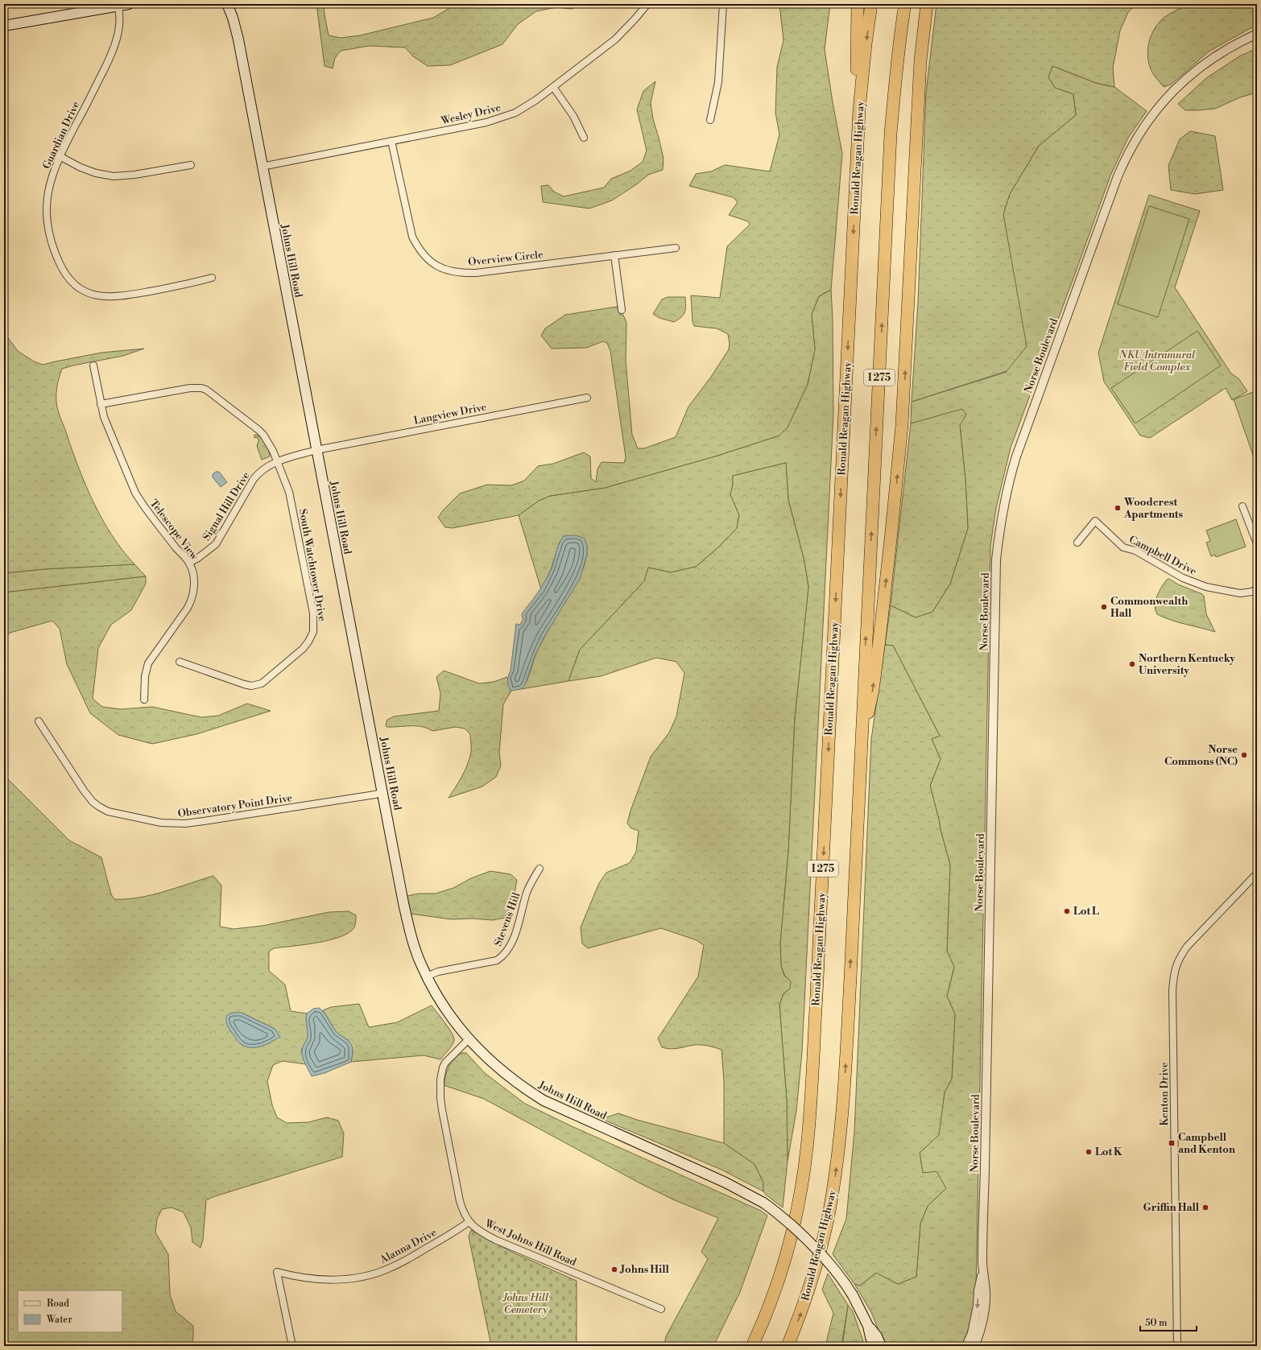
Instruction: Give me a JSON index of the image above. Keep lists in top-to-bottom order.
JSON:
{
  "streets": {
    "highway": ["Ronald Reagan Highway", "I 275"],
    "main road": ["Johns Hill Road"],
    "street": [
      "Wesley Drive",
      "Guardian Drive",
      "Overview Circle",
      "Norse Boulevard",
      "Langview Drive",
      "Signal Hill Drive",
      "Telescope View",
      "Campbell Drive",
      "South Watchtower Drive",
      "Observatory Point Drive",
      "Stevens Hill",
      "Kenton Drive",
      "West Johns Hill Road",
      "Alanna Drive"
    ]
  },
  "crossings": [
    ["Wesley Drive", "Overview Circle"],
    ["Wesley Drive", "Johns Hill Road"],
    ["Johns Hill Road", "Langview Drive"],
    ["Johns Hill Road", "Signal Hill Drive"],
    ["Johns Hill Road", "Observatory Point Drive"],
    ["Johns Hill Road", "Stevens Hill"],
    ["Johns Hill Road", "West Johns Hill Road"],
    ["Langview Drive", "Signal Hill Drive"],
    ["Signal Hill Drive", "Telescope View"],
    ["Signal Hill Drive", "South Watchtower Drive"],
    ["Telescope View", "South Watchtower Drive"],
    ["West Johns Hill Road", "Alanna Drive"]
  ],
  "parks": ["NKU Intramural Field Complex", "Johns Hill Cemetery"],
  "places": {
    "other": [
      "Woodcrest Apartments",
      "Commonwealth Hall",
      "Northern Kentucky University",
      "Norse Commons (NC)",
      "Lot L",
      "Lot K",
      "Griffin Hall",
      "Johns Hill"
    ],
    "transit": ["Campbell and Kenton"]
  },
  "legend": ["Road", "Water"],
  "scale_bar": "50 m"
}
